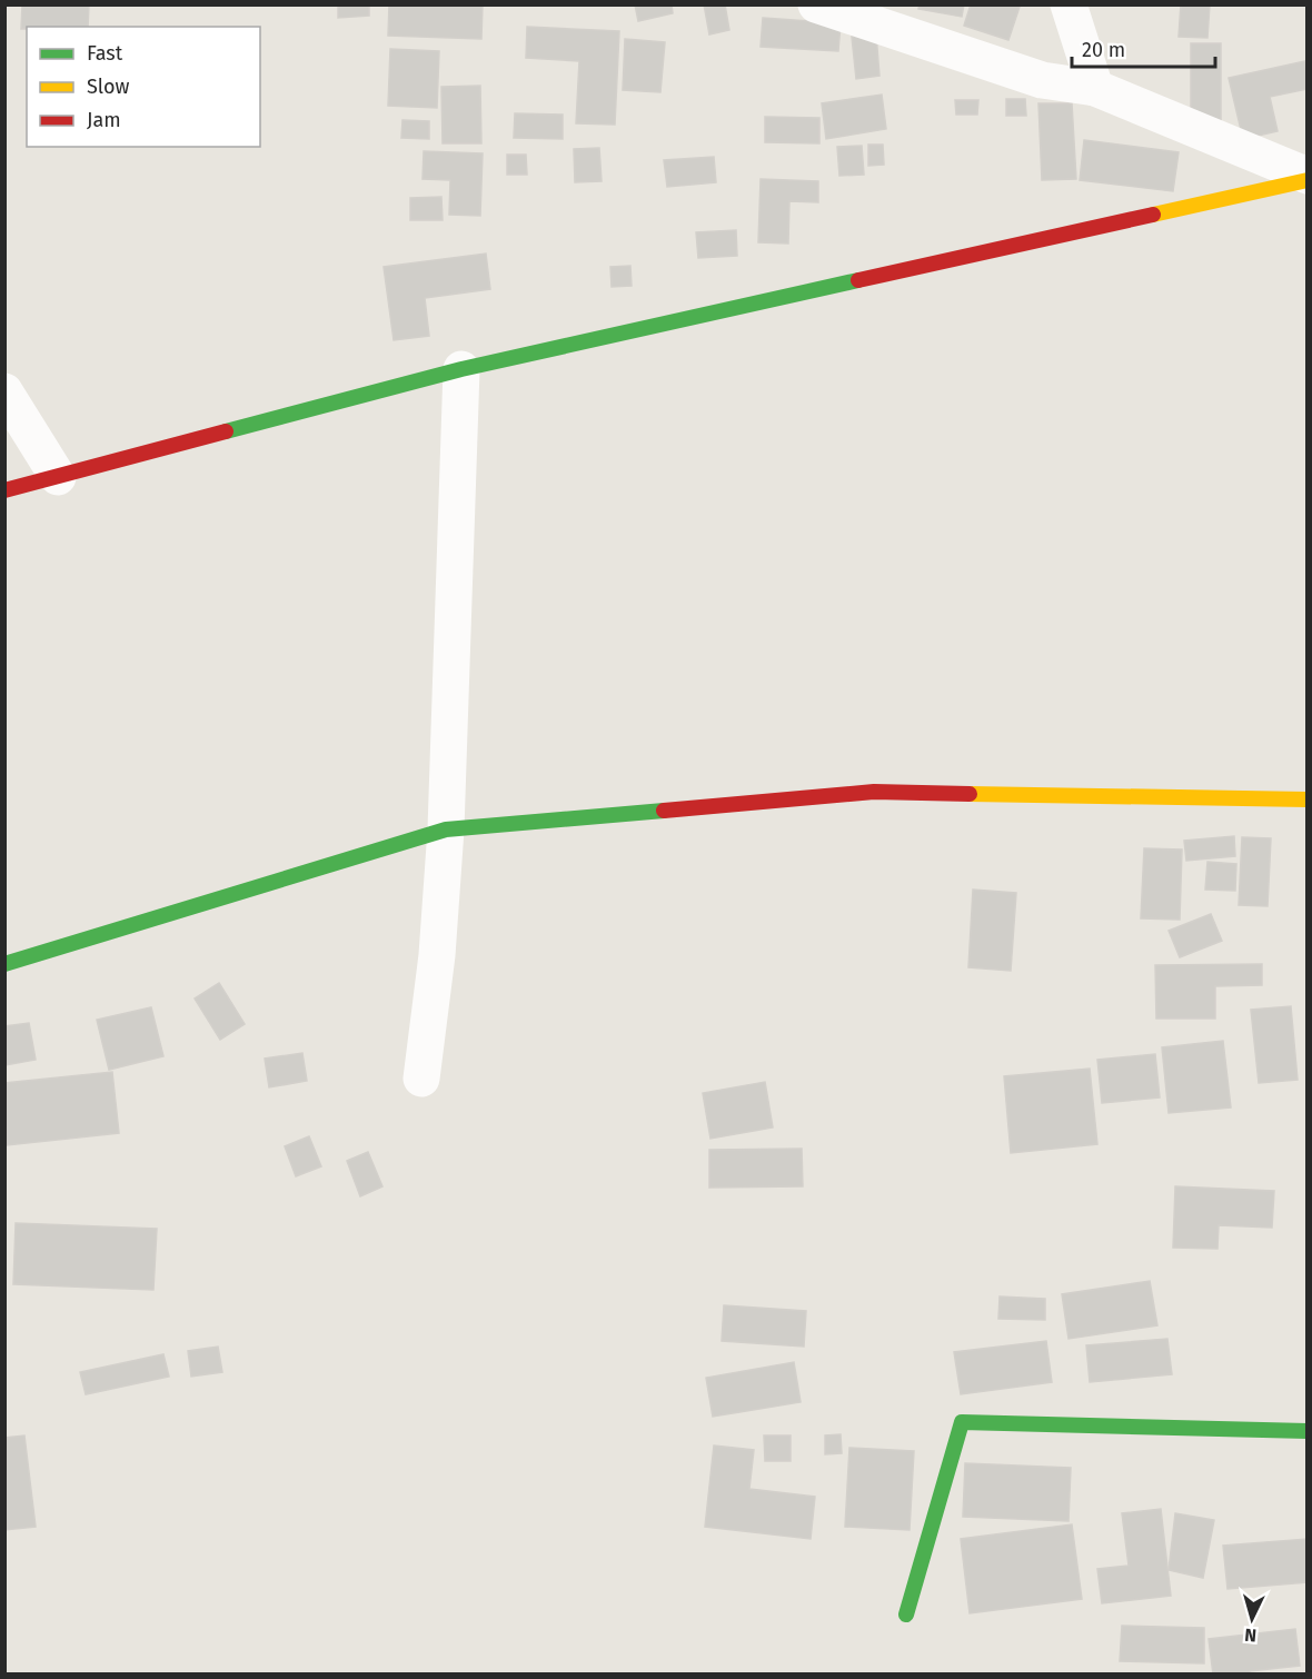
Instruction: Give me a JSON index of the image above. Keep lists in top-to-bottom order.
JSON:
{
  "legend": ["Fast", "Slow", "Jam"],
  "scale_bar": "20 m",
  "north": "bottom"
}
